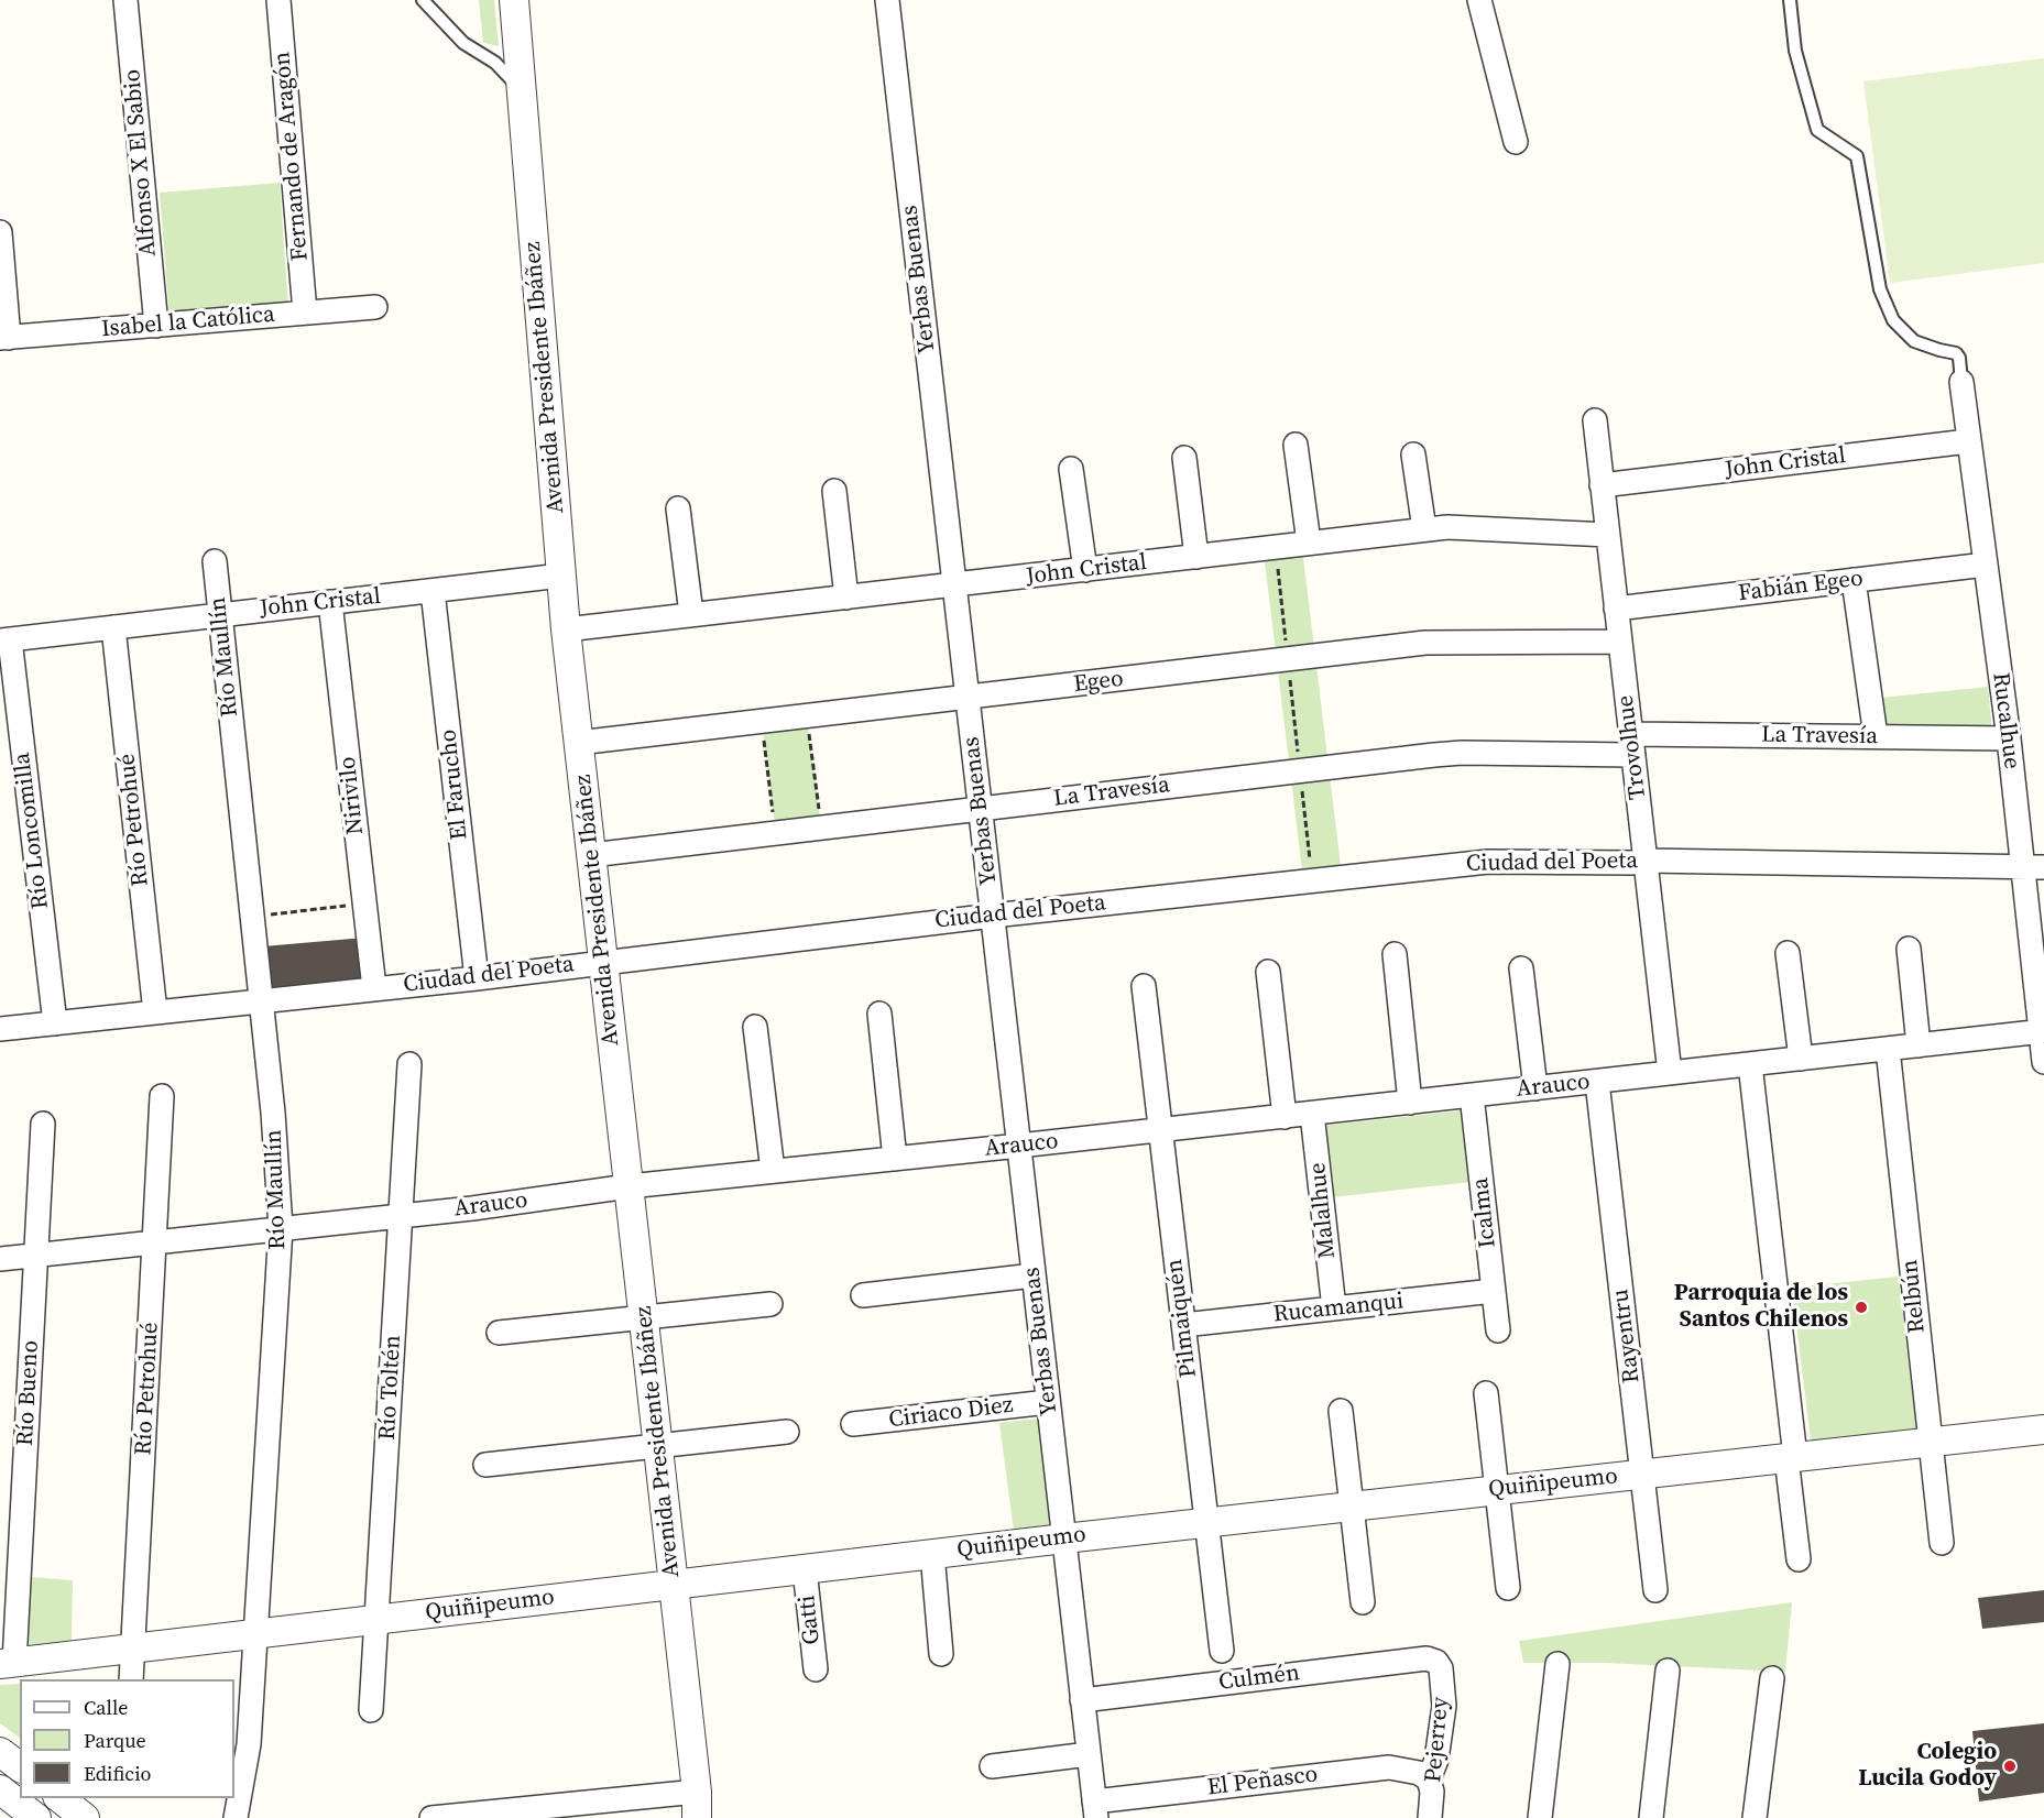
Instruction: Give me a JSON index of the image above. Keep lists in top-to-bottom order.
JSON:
{
  "streets": {
    "street": [
      "Fernando de Aragón",
      "Alfonso X El Sabio",
      "Yerbas Buenas",
      "Isabel la Católica",
      "Avenida Presidente Ibáñez",
      "John Cristal",
      "Fabián Egeo",
      "Río Maullín",
      "Egeo",
      "Rucalhue",
      "La Travesía",
      "Trovolhue",
      "El Farucho",
      "Nirivilo",
      "Río Petrohué",
      "Río Loncomilla",
      "Ciudad del Poeta",
      "Arauco",
      "Malalhue",
      "Icalma",
      "Relbún",
      "Rucamanqui",
      "Pilmaiquén",
      "Rayentru",
      "Río Toltén",
      "Río Bueno",
      "Ciriaco Diez",
      "Quiñipeumo",
      "Gatti",
      "Culmén",
      "Pejerrey",
      "El Peñasco"
    ]
  },
  "crossings": [
    ["Fernando de Aragón", "Isabel la Católica"],
    ["Alfonso X El Sabio", "Isabel la Católica"],
    ["Yerbas Buenas", "John Cristal"],
    ["Yerbas Buenas", "Egeo"],
    ["Yerbas Buenas", "La Travesía"],
    ["Yerbas Buenas", "Ciudad del Poeta"],
    ["Yerbas Buenas", "Arauco"],
    ["Yerbas Buenas", "Ciriaco Diez"],
    ["Yerbas Buenas", "Quiñipeumo"],
    ["Yerbas Buenas", "Culmén"],
    ["Yerbas Buenas", "El Peñasco"],
    ["Avenida Presidente Ibáñez", "John Cristal"],
    ["Avenida Presidente Ibáñez", "Egeo"],
    ["Avenida Presidente Ibáñez", "La Travesía"],
    ["Avenida Presidente Ibáñez", "Ciudad del Poeta"],
    ["Avenida Presidente Ibáñez", "Arauco"],
    ["Avenida Presidente Ibáñez", "Quiñipeumo"],
    ["John Cristal", "Río Maullín"],
    ["John Cristal", "Rucalhue"],
    ["John Cristal", "Trovolhue"],
    ["John Cristal", "El Farucho"],
    ["John Cristal", "Nirivilo"],
    ["John Cristal", "Río Petrohué"],
    ["John Cristal", "Río Loncomilla"],
    ["Fabián Egeo", "Rucalhue"],
    ["Fabián Egeo", "Trovolhue"],
    ["Río Maullín", "Ciudad del Poeta"],
    ["Río Maullín", "Arauco"],
    ["Río Maullín", "Quiñipeumo"],
    ["Egeo", "Trovolhue"],
    ["Rucalhue", "La Travesía"],
    ["Rucalhue", "Ciudad del Poeta"],
    ["Rucalhue", "Arauco"],
    ["La Travesía", "Trovolhue"],
    ["Trovolhue", "Ciudad del Poeta"],
    ["Trovolhue", "Arauco"],
    ["El Farucho", "Ciudad del Poeta"],
    ["Nirivilo", "Ciudad del Poeta"],
    ["Río Petrohué", "Ciudad del Poeta"],
    ["Río Petrohué", "Arauco"],
    ["Río Petrohué", "Quiñipeumo"],
    ["Río Loncomilla", "Ciudad del Poeta"],
    ["Arauco", "Malalhue"],
    ["Arauco", "Icalma"],
    ["Arauco", "Relbún"],
    ["Arauco", "Pilmaiquén"],
    ["Arauco", "Rayentru"],
    ["Arauco", "Río Toltén"],
    ["Arauco", "Río Bueno"],
    ["Malalhue", "Rucamanqui"],
    ["Icalma", "Rucamanqui"],
    ["Relbún", "Quiñipeumo"],
    ["Rucamanqui", "Pilmaiquén"],
    ["Pilmaiquén", "Quiñipeumo"],
    ["Rayentru", "Quiñipeumo"],
    ["Río Toltén", "Quiñipeumo"],
    ["Río Bueno", "Quiñipeumo"],
    ["Quiñipeumo", "Gatti"],
    ["Culmén", "Pejerrey"],
    ["Pejerrey", "El Peñasco"]
  ],
  "places": ["Parroquia de los Santos Chilenos", "Colegio Lucila Godoy"],
  "legend": ["Calle", "Parque", "Edificio"]
}
